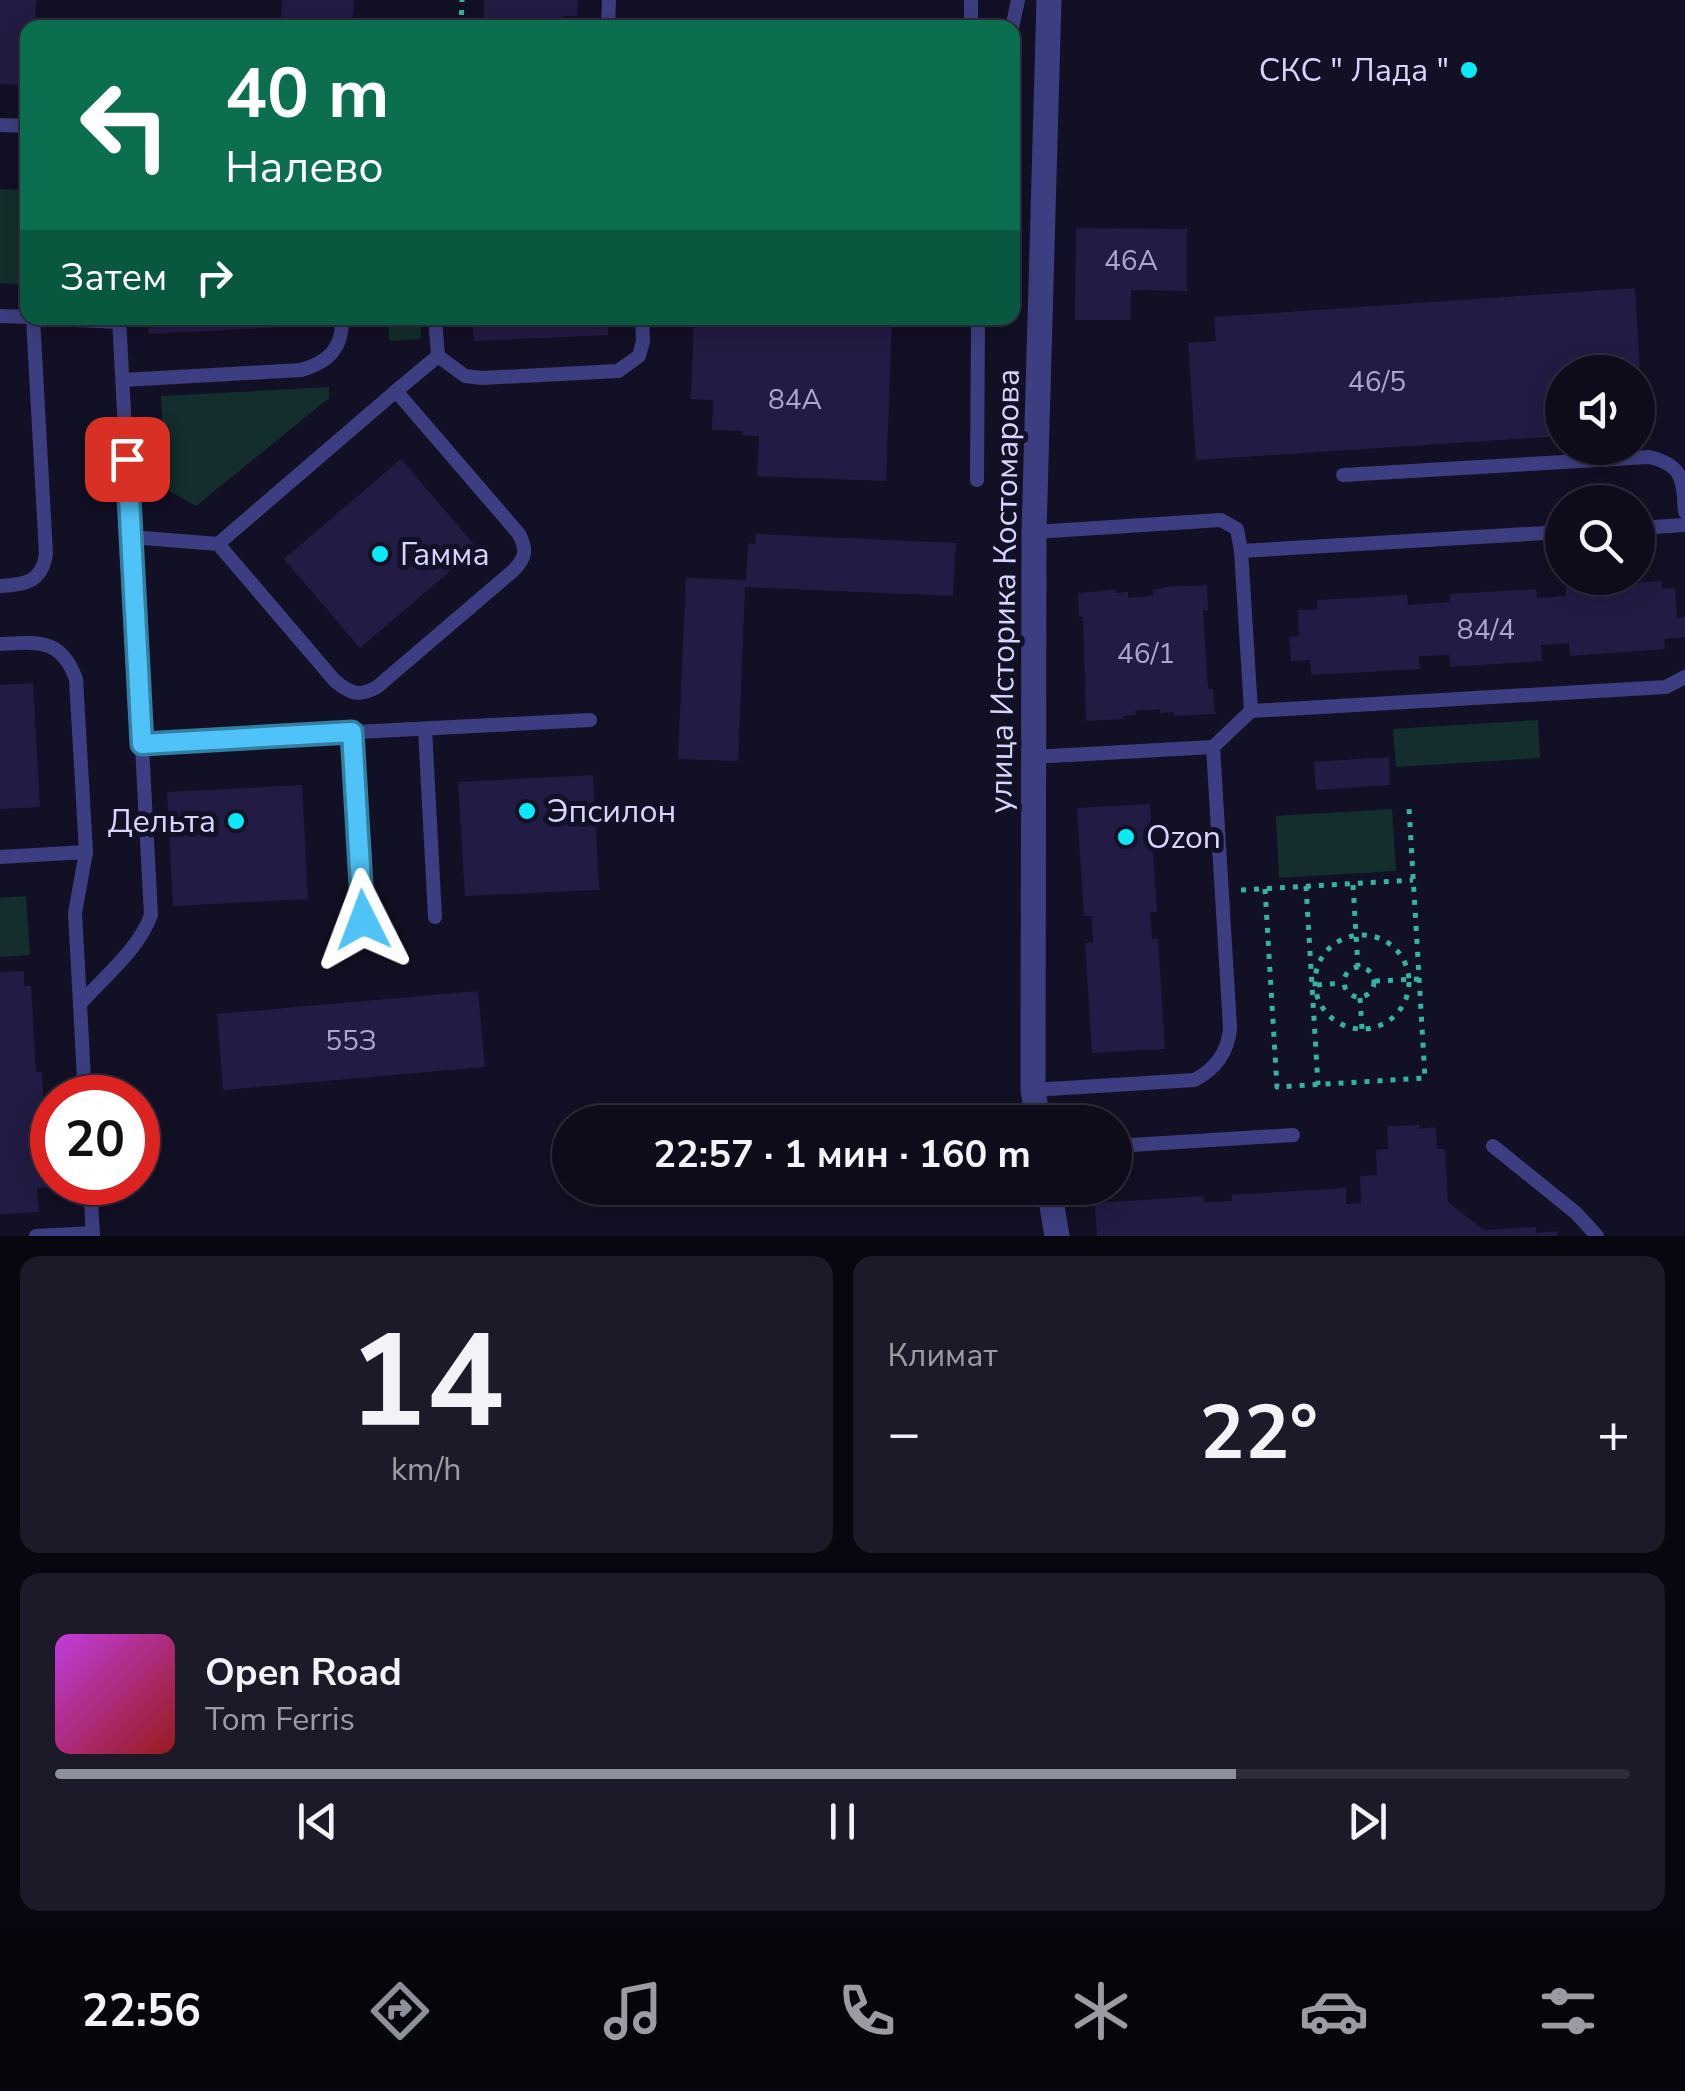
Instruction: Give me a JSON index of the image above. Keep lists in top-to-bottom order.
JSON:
{
  "streets": {
    "street": ["улица Историка Костомарова"]
  },
  "places": [
    "СКС \" Лада \"",
    "Гамма",
    "Эпсилон",
    "Дельта",
    "Ozon"
  ],
  "house_numbers": [
    "46А",
    "46/5",
    "84А",
    "84/4",
    "46/1",
    "55З"
  ],
  "page": {
    "turn": ["40 m", "Налево"],
    "then": "Затем",
    "limit": "20",
    "trip": "22:57 · 1 мин · 160 m",
    "tile": [
      ["14", "km/h"],
      "Климат"
    ],
    "heat": ["−", "22°", "+"],
    "song": ["Open Road", "Tom Ferris"],
    "tabs": "22:56"
  }
}
